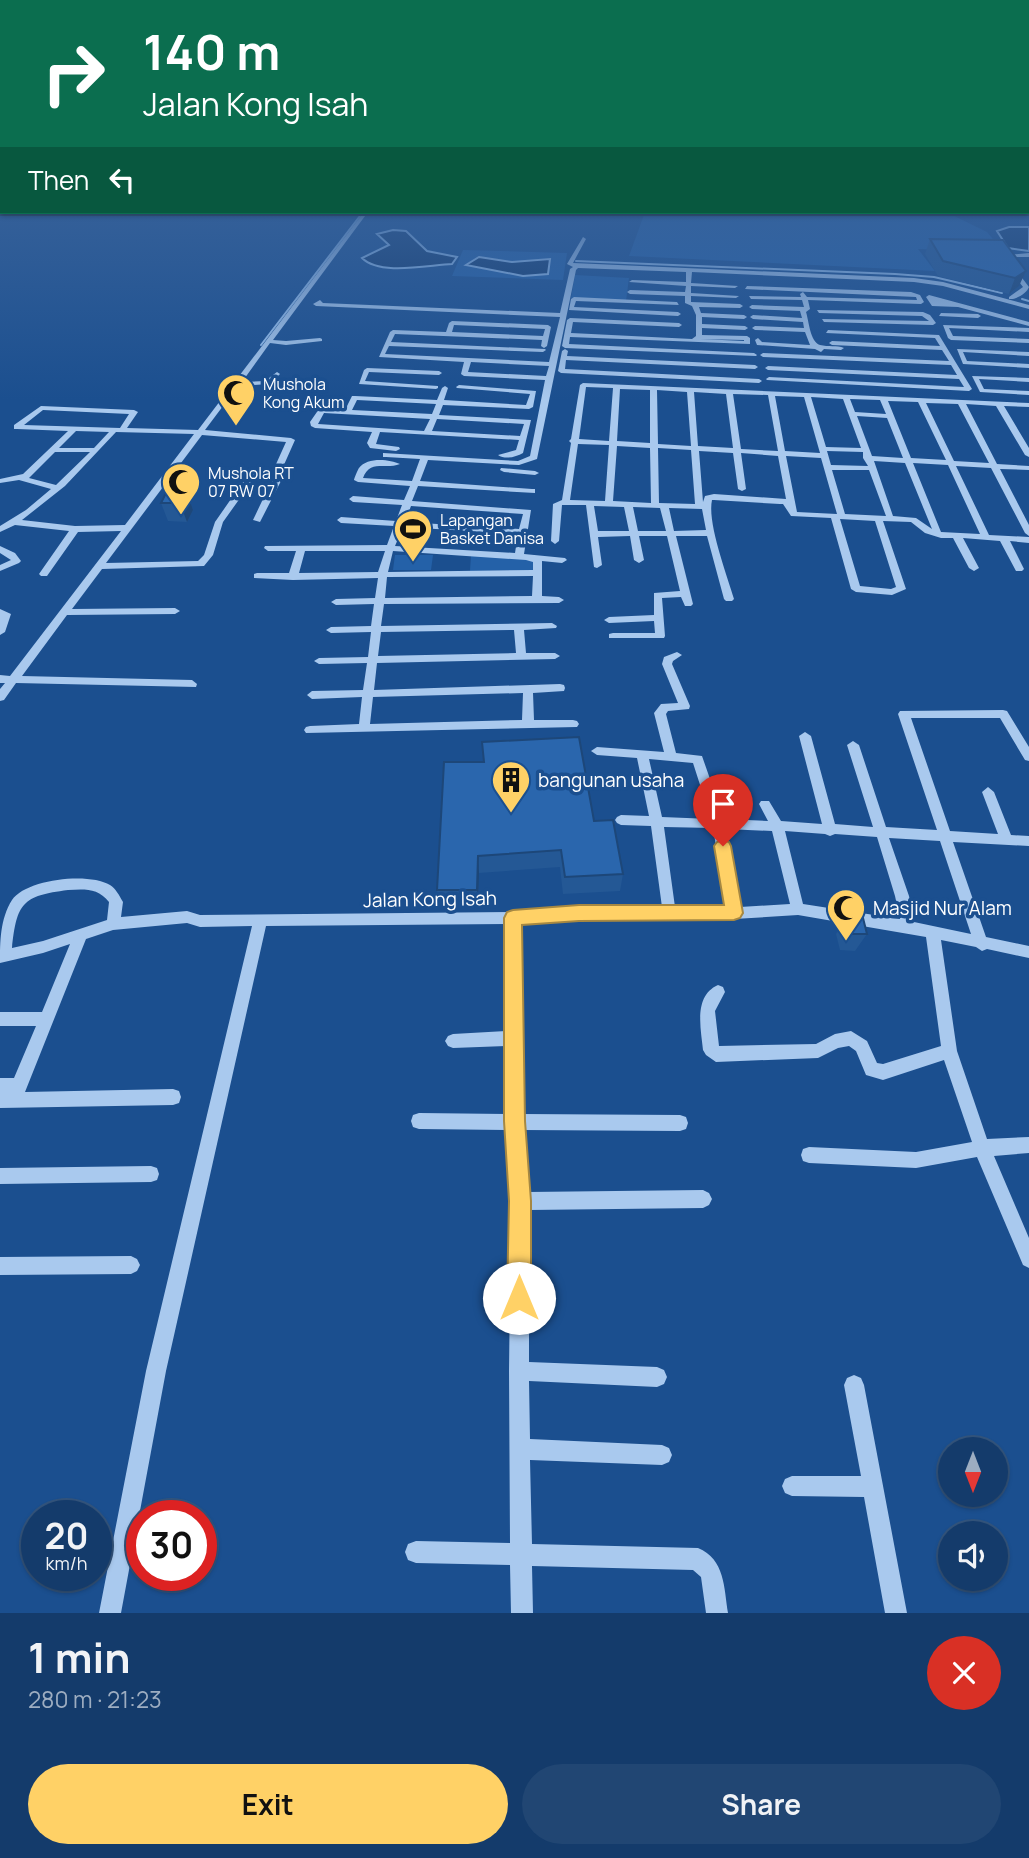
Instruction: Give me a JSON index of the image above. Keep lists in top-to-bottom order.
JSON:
{
  "streets": {
    "street": ["Jalan Kong Isah"]
  },
  "places": {
    "mosque": ["Mushola Kong Akum", "Mushola RT 07 RW 07", "Masjid Nur Alam"],
    "sports": ["Lapangan Basket Danisa"],
    "building": ["bangunan usaha"]
  },
  "north": "bottom",
  "page": {
    "turn": ["140 m", "Jalan Kong Isah"],
    "then": "Then",
    "speed": "20 km/h",
    "limit": "30",
    "heading": ["1 min", "280 m · 21:23"],
    "buttons": ["Exit", "Share"]
  }
}
